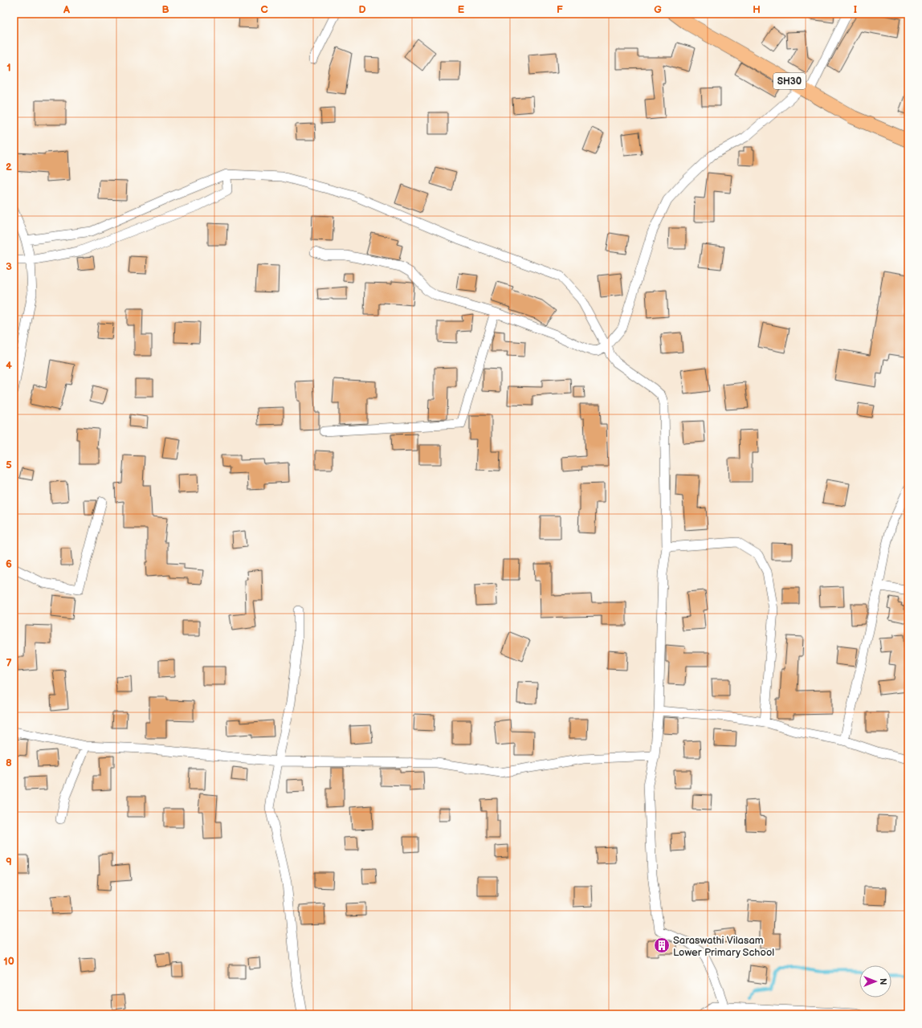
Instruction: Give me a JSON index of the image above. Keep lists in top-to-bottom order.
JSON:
{
  "streets": {
    "main road": ["SH30"]
  },
  "places": {
    "building": ["Saraswathi Vilasam Lower Primary School"]
  },
  "north": "right",
  "grid": {
    "columns": [
      "A",
      "B",
      "C",
      "D",
      "E",
      "F",
      "G",
      "H",
      "I"
    ],
    "rows": [
      "1",
      "2",
      "3",
      "4",
      "5",
      "6",
      "7",
      "8",
      "9",
      "10"
    ]
  }
}
